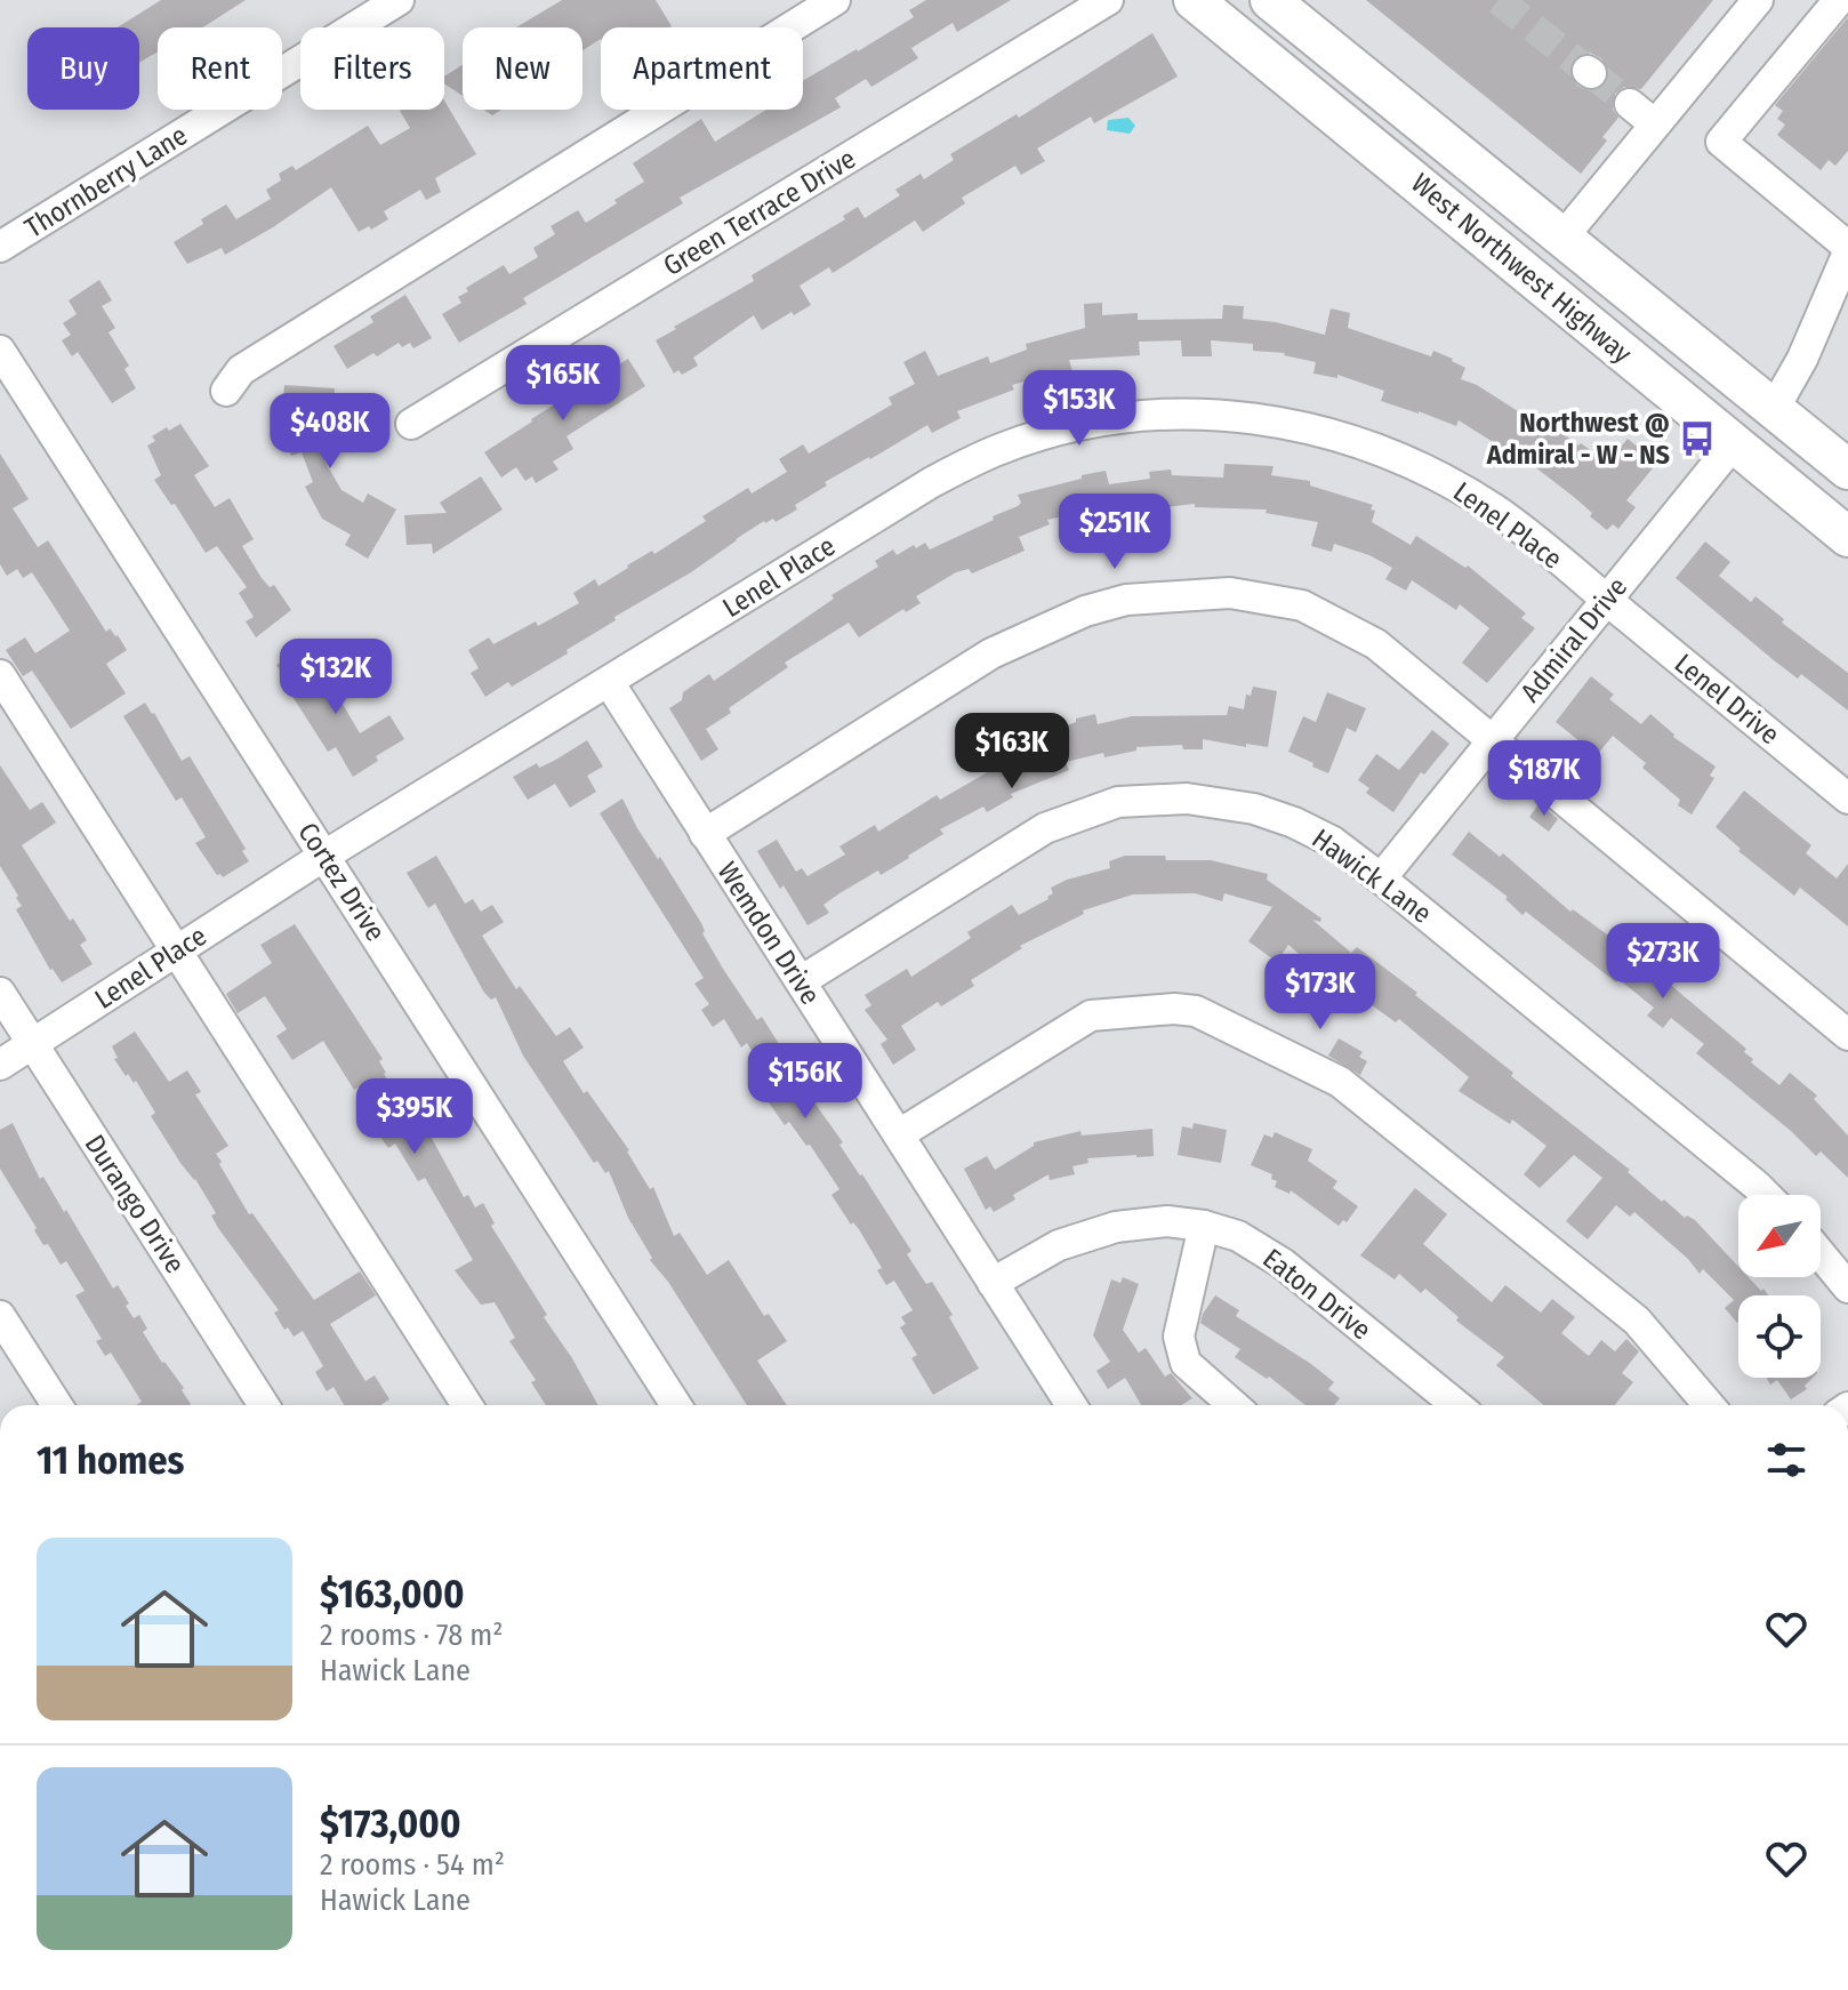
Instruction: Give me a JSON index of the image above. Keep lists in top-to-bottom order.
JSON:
{
  "streets": {
    "main road": ["West Northwest Highway"],
    "street": [
      "Thornberry Lane",
      "Green Terrace Drive",
      "Lenel Place",
      "Admiral Drive",
      "Lenel Drive",
      "Hawick Lane",
      "Cortez Drive",
      "Wemdon Drive",
      "Durango Drive",
      "Eaton Drive"
    ]
  },
  "crossings": [
    ["West Northwest Highway", "Admiral Drive"],
    ["Lenel Place", "Admiral Drive"],
    ["Lenel Place", "Lenel Drive"],
    ["Lenel Place", "Cortez Drive"],
    ["Lenel Place", "Wemdon Drive"],
    ["Lenel Place", "Durango Drive"],
    ["Admiral Drive", "Lenel Drive"],
    ["Admiral Drive", "Hawick Lane"],
    ["Hawick Lane", "Wemdon Drive"],
    ["Wemdon Drive", "Eaton Drive"]
  ],
  "places": {
    "bus stop": ["Northwest @ Admiral - W - NS"]
  },
  "north": "bottom left",
  "page": {
    "chip": [
      "Buy",
      "Rent",
      "Filters",
      "New",
      "Apartment"
    ],
    "price": [
      "$165K",
      "$153K",
      "$408K",
      "$251K",
      "$132K",
      "$163K",
      "$187K",
      "$273K",
      "$173K",
      "$156K",
      "$395K"
    ],
    "heading": "11 homes",
    "list": [
      {
        "name": "$163,000",
        "note": "2 rooms · 78 m² · Hawick Lane"
      },
      {
        "name": "$173,000",
        "note": "2 rooms · 54 m² · Hawick Lane"
      }
    ]
  }
}
